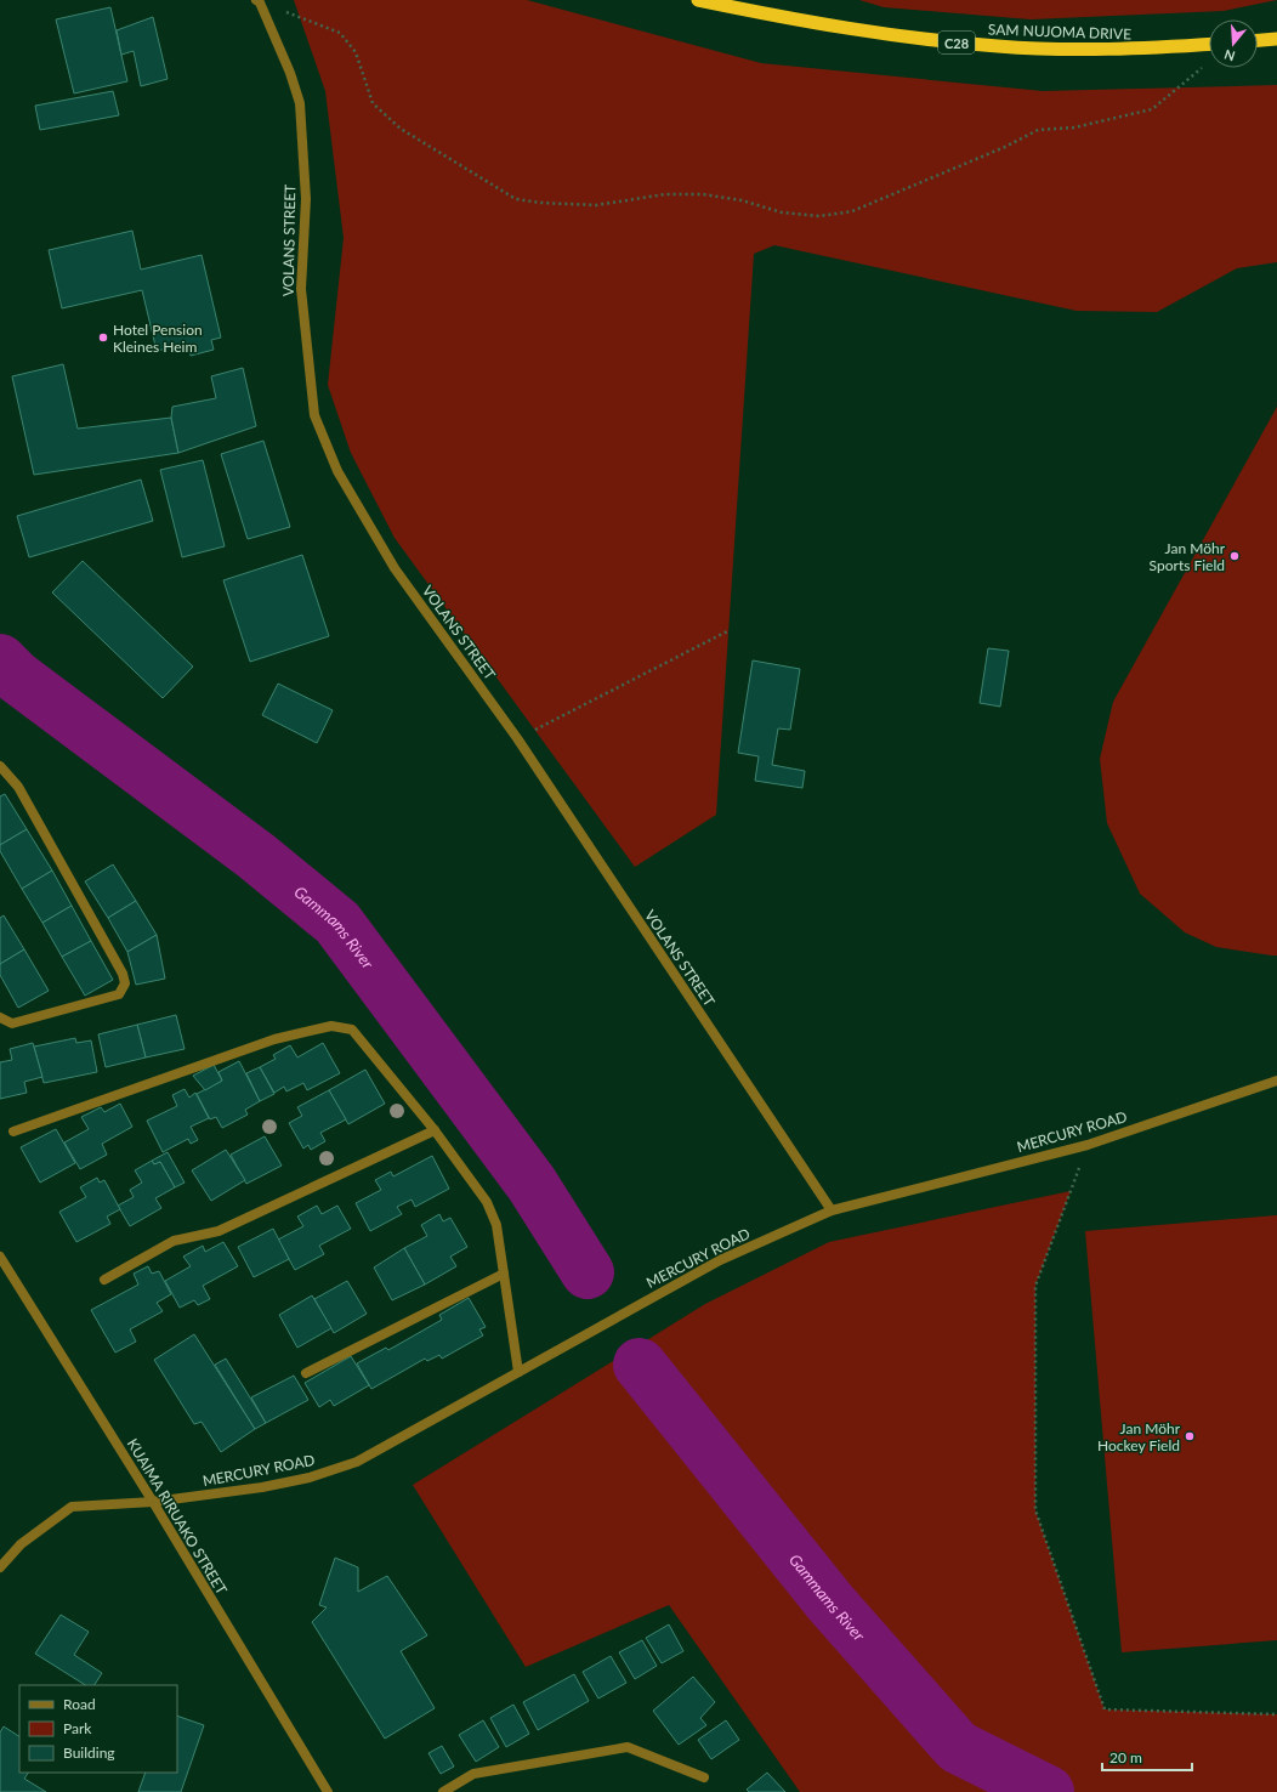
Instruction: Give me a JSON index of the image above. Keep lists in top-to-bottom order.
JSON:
{
  "streets": {
    "highway": ["SAM NUJOMA DRIVE", "C28"],
    "street": ["VOLANS STREET", "MERCURY ROAD", "KUAIMA RIRUAKO STREET"]
  },
  "crossings": [
    ["VOLANS STREET", "MERCURY ROAD"],
    ["MERCURY ROAD", "KUAIMA RIRUAKO STREET"]
  ],
  "water": ["Gammams River"],
  "places": ["Hotel Pension Kleines Heim", "Jan Möhr Sports Field", "Jan Möhr Hockey Field"],
  "legend": ["Road", "Park", "Building"],
  "scale_bar": "20 m",
  "north": "bottom"
}
